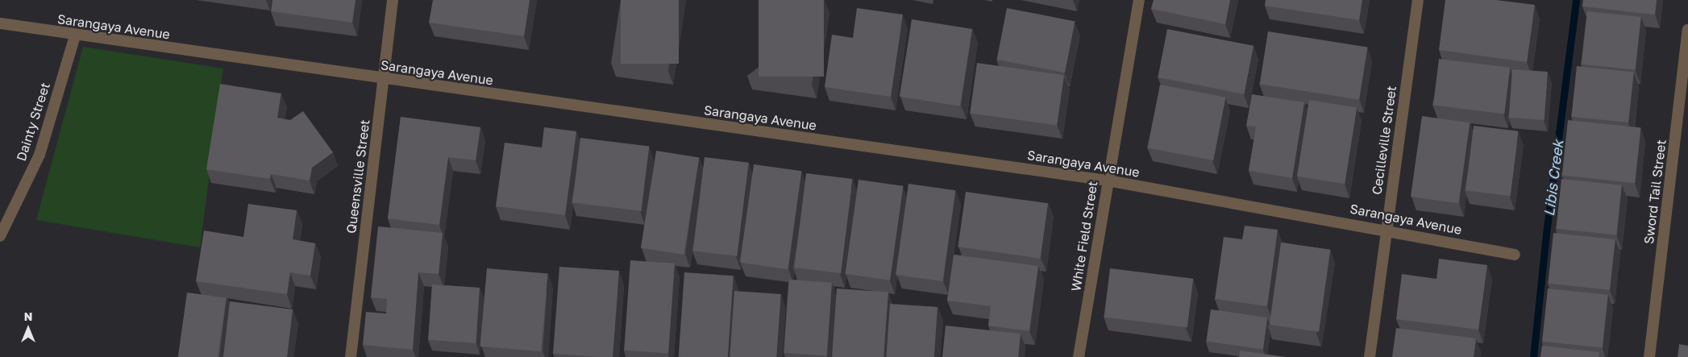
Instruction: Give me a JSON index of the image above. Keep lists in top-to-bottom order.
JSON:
{
  "streets": {
    "street": [
      "Sarangaya Avenue",
      "Dainty Street",
      "Cecilleville Street",
      "Queensville Street",
      "Sword Tail Street",
      "White Field Street"
    ]
  },
  "crossings": [
    ["Sarangaya Avenue", "Dainty Street"],
    ["Sarangaya Avenue", "Cecilleville Street"],
    ["Sarangaya Avenue", "Queensville Street"],
    ["Sarangaya Avenue", "White Field Street"]
  ],
  "water": ["Libis Creek"],
  "north": "top"
}
